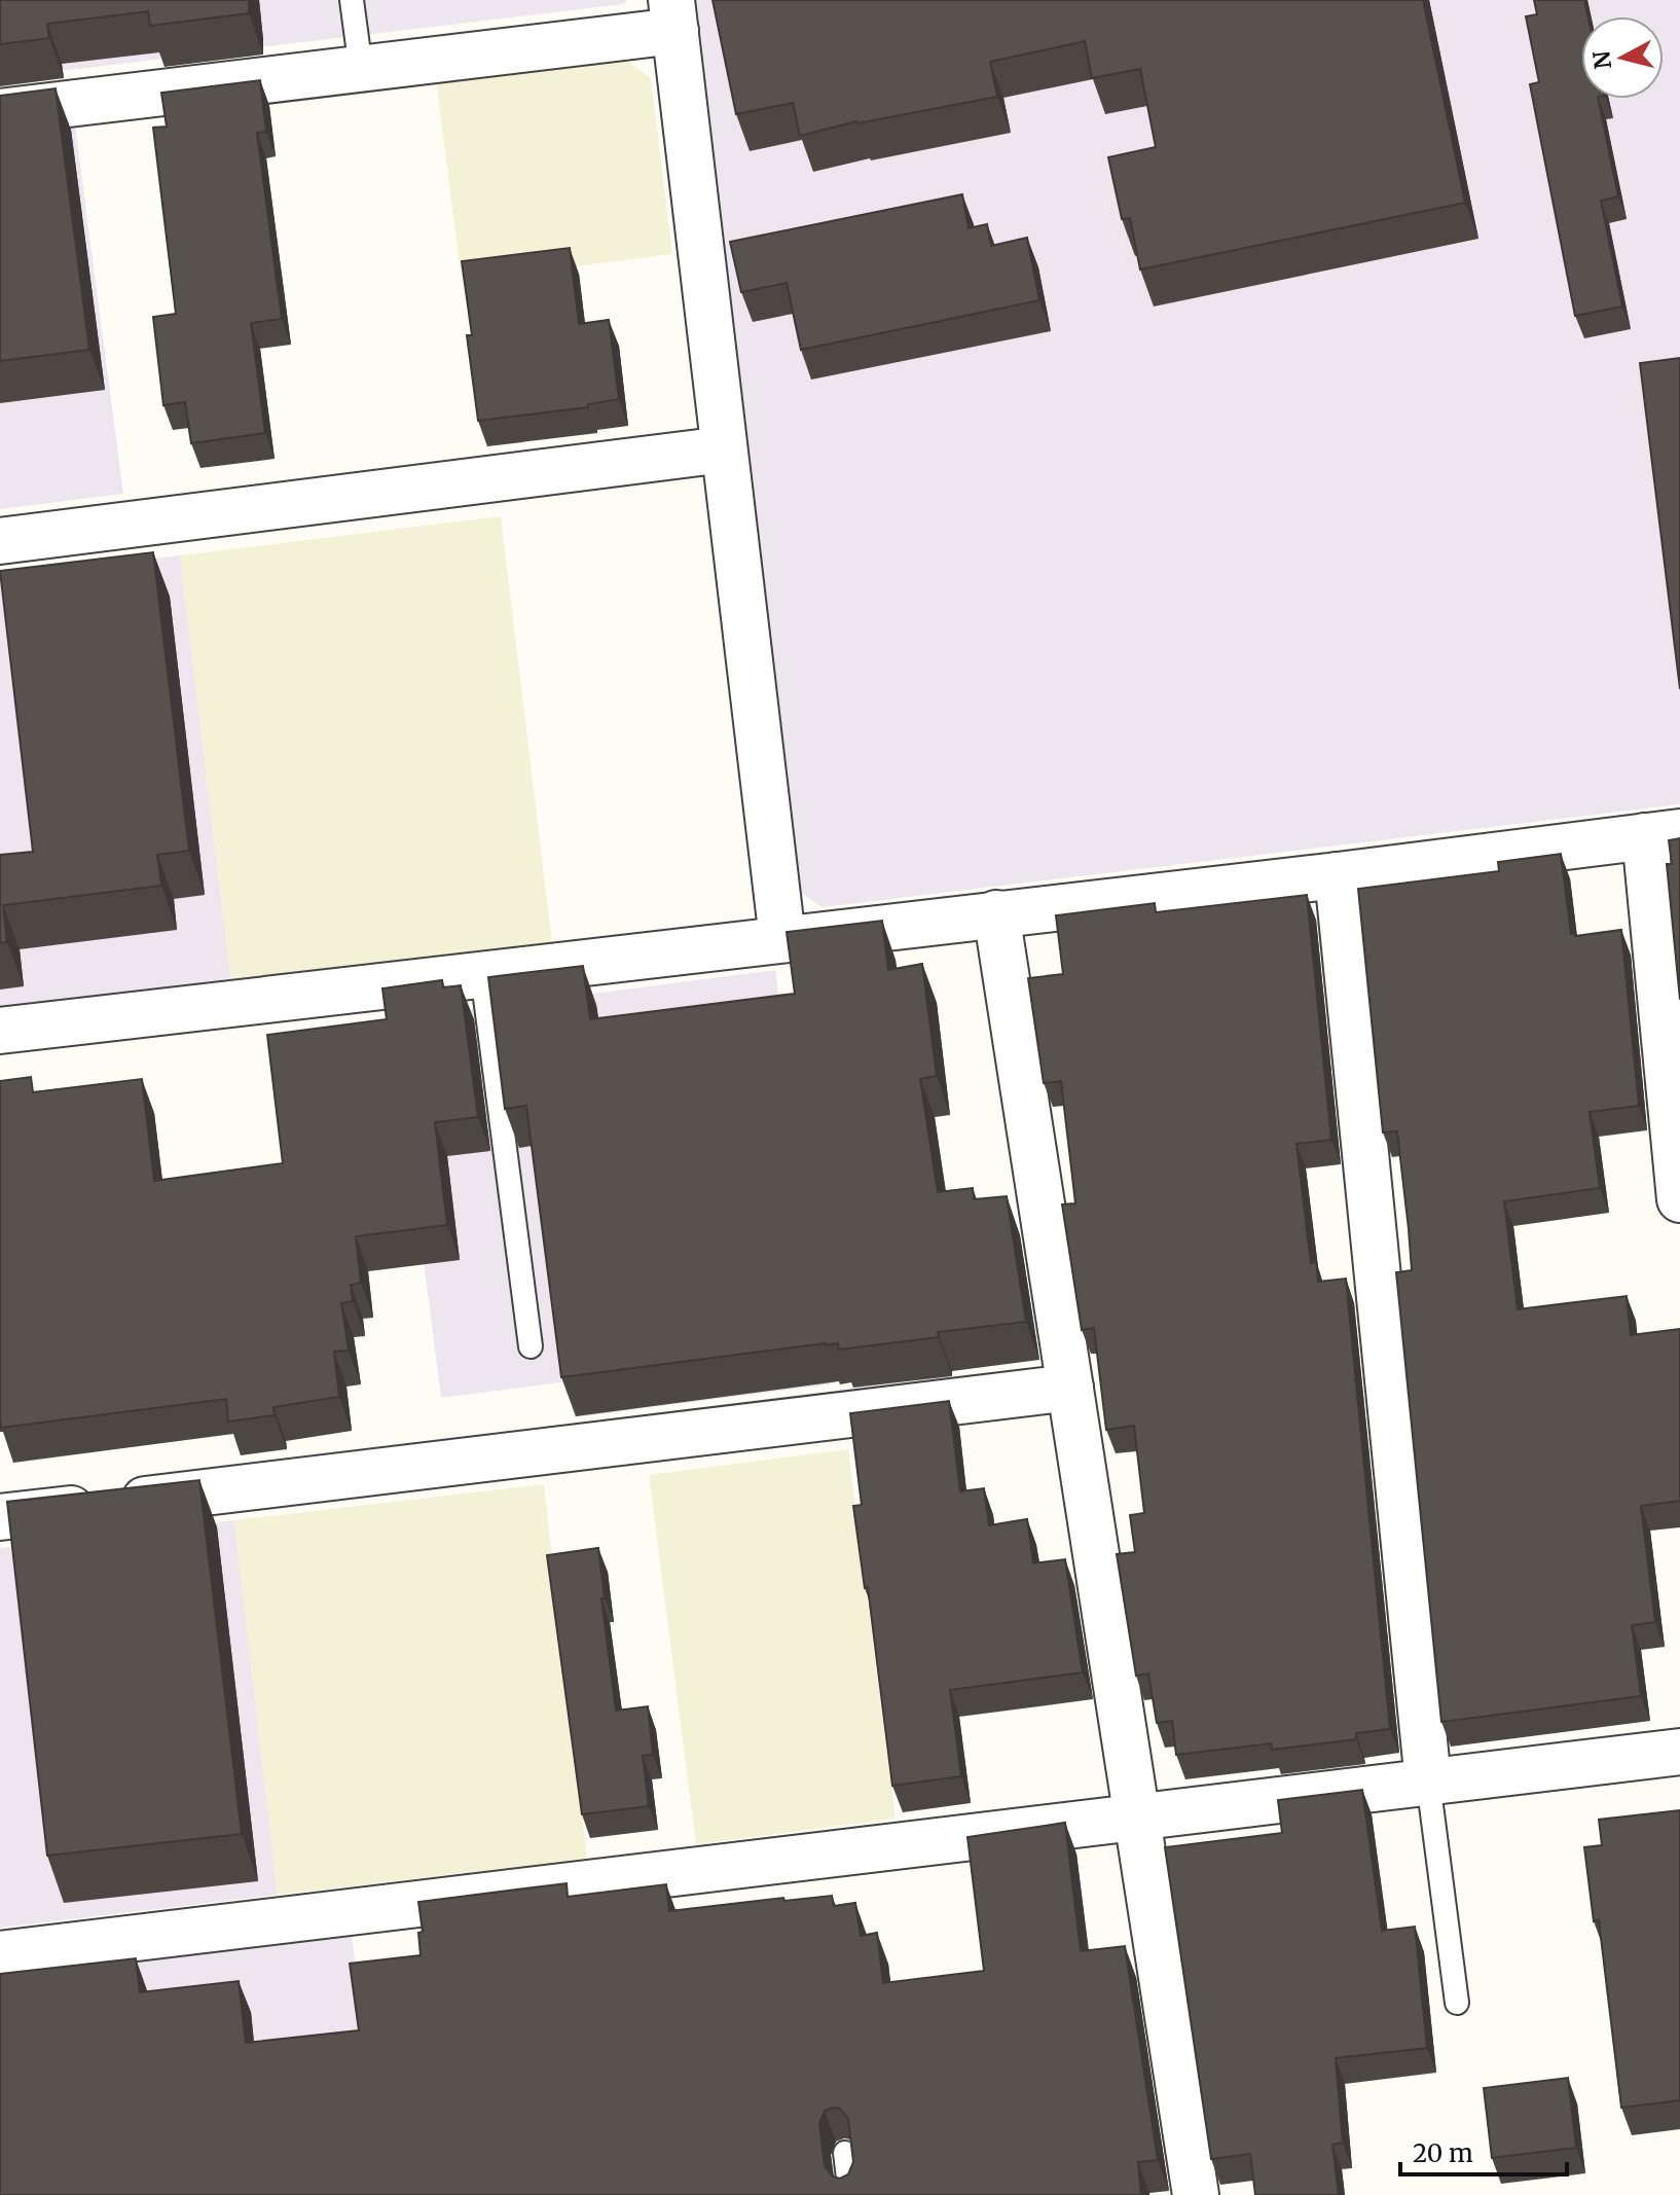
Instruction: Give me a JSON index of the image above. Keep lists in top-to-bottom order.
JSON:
{
  "scale_bar": "20 m",
  "north": "left"
}
